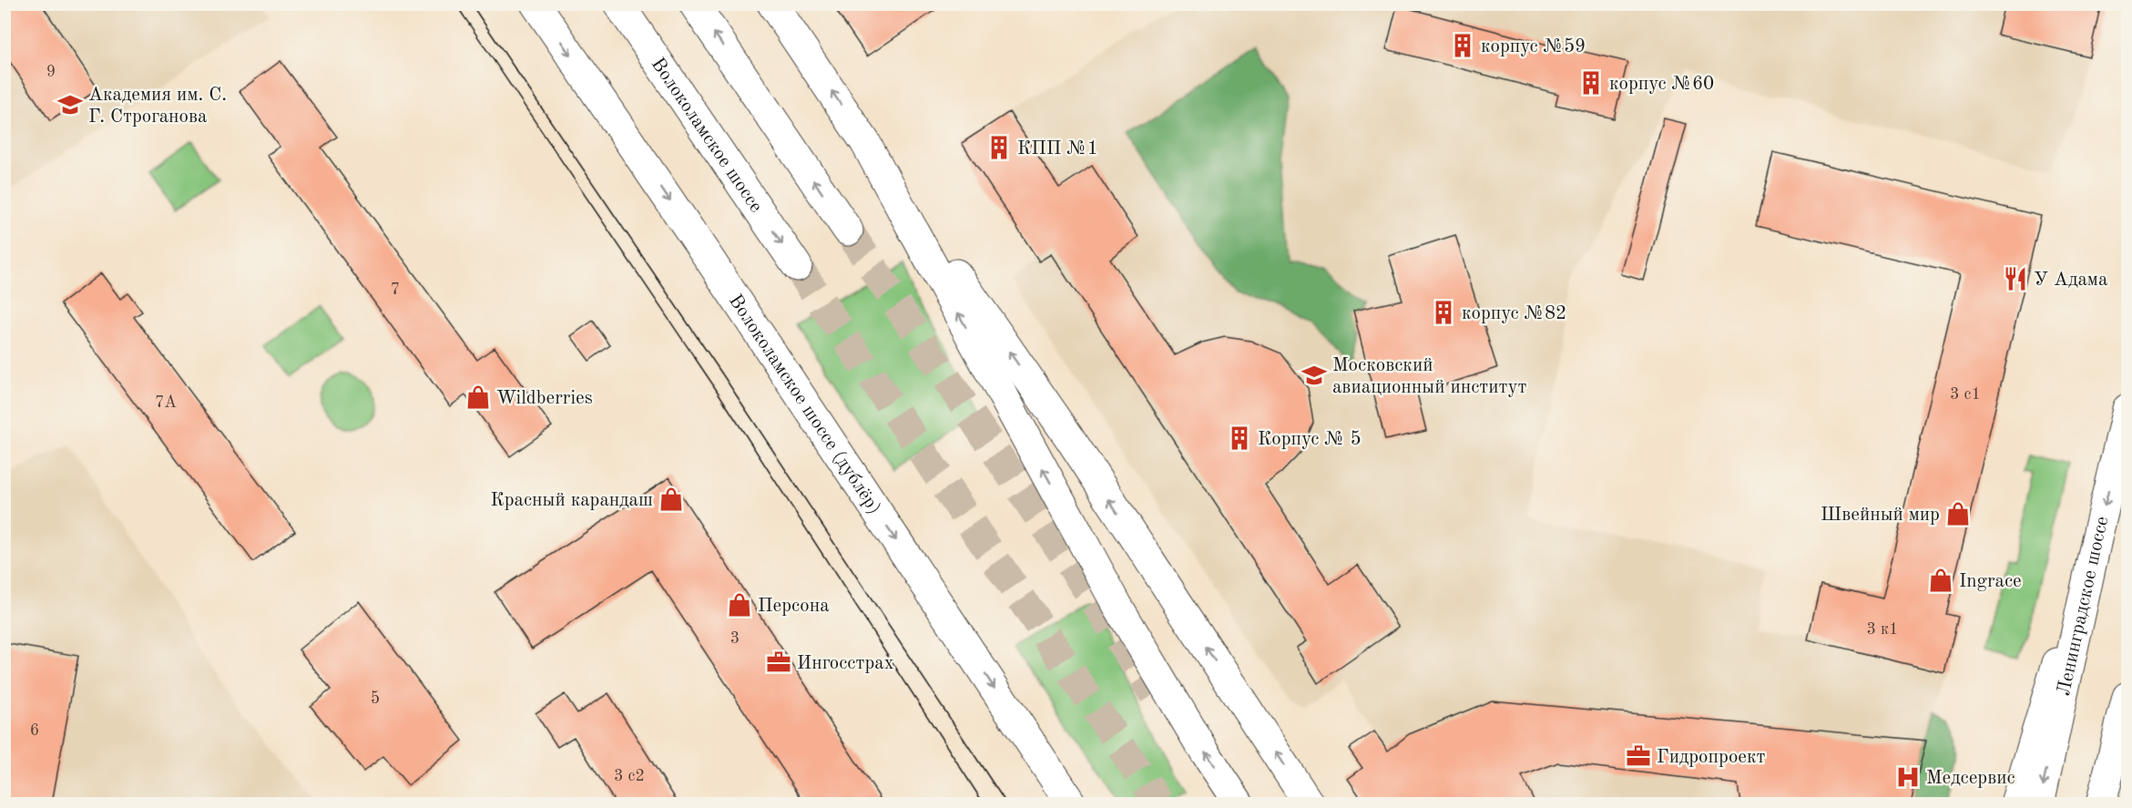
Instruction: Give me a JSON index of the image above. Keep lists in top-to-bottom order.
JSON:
{
  "streets": {
    "main road": ["Волоколамское шоссе", "Волоколамское шоссе (дублёр)", "Ленинградское шоссе"]
  },
  "places": {
    "building": [
      "корпус №59",
      "корпус №60",
      "КПП №1",
      "корпус №82",
      "Корпус № 5"
    ],
    "school or university": ["Академия им. С. Г. Строганова", "Московский авиационный институт"],
    "restaurant": ["У Адама"],
    "shop": [
      "Wildberries",
      "Красный карандаш",
      "Швейный мир",
      "Ingrace",
      "Персона"
    ],
    "office": ["Ингосстрах", "Гидропроект"],
    "hospital": ["Медсервис"]
  },
  "house_numbers": [
    "9",
    "7",
    "3 с1",
    "7А",
    "3 к1",
    "3",
    "5",
    "6",
    "3 с2"
  ]
}
